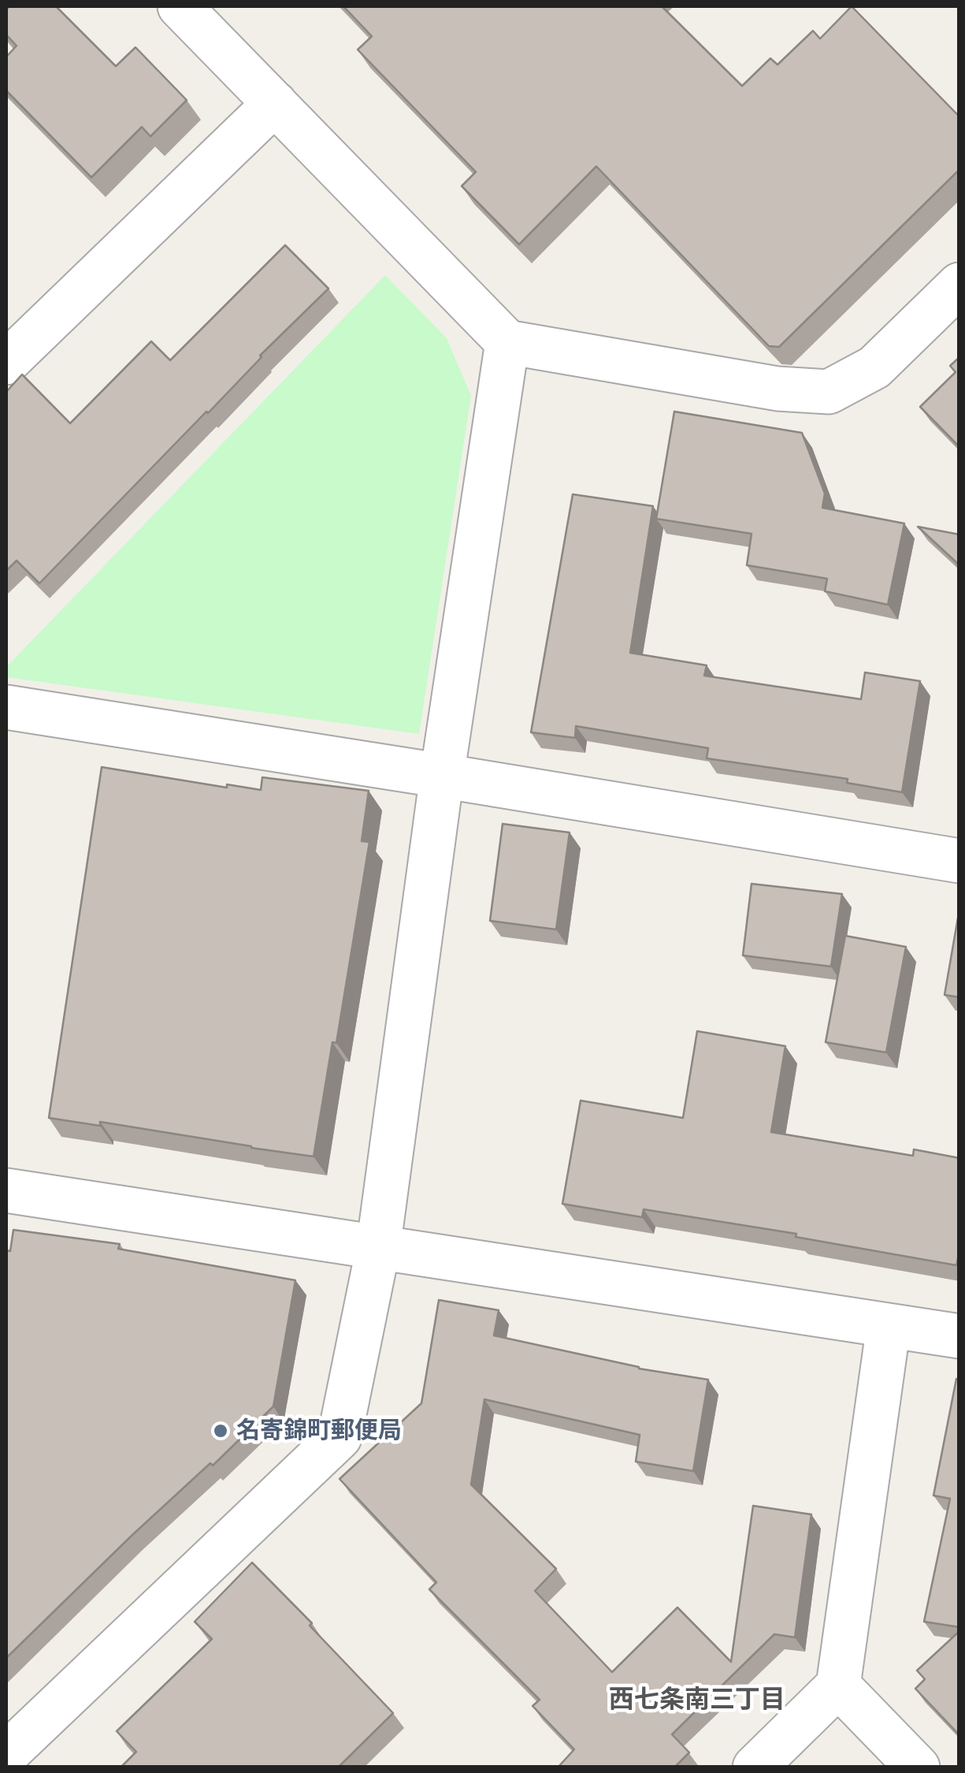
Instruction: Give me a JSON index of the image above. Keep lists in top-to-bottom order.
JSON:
{
  "districts": ["西七条南三丁目"],
  "places": ["名寄錦町郵便局"]
}
